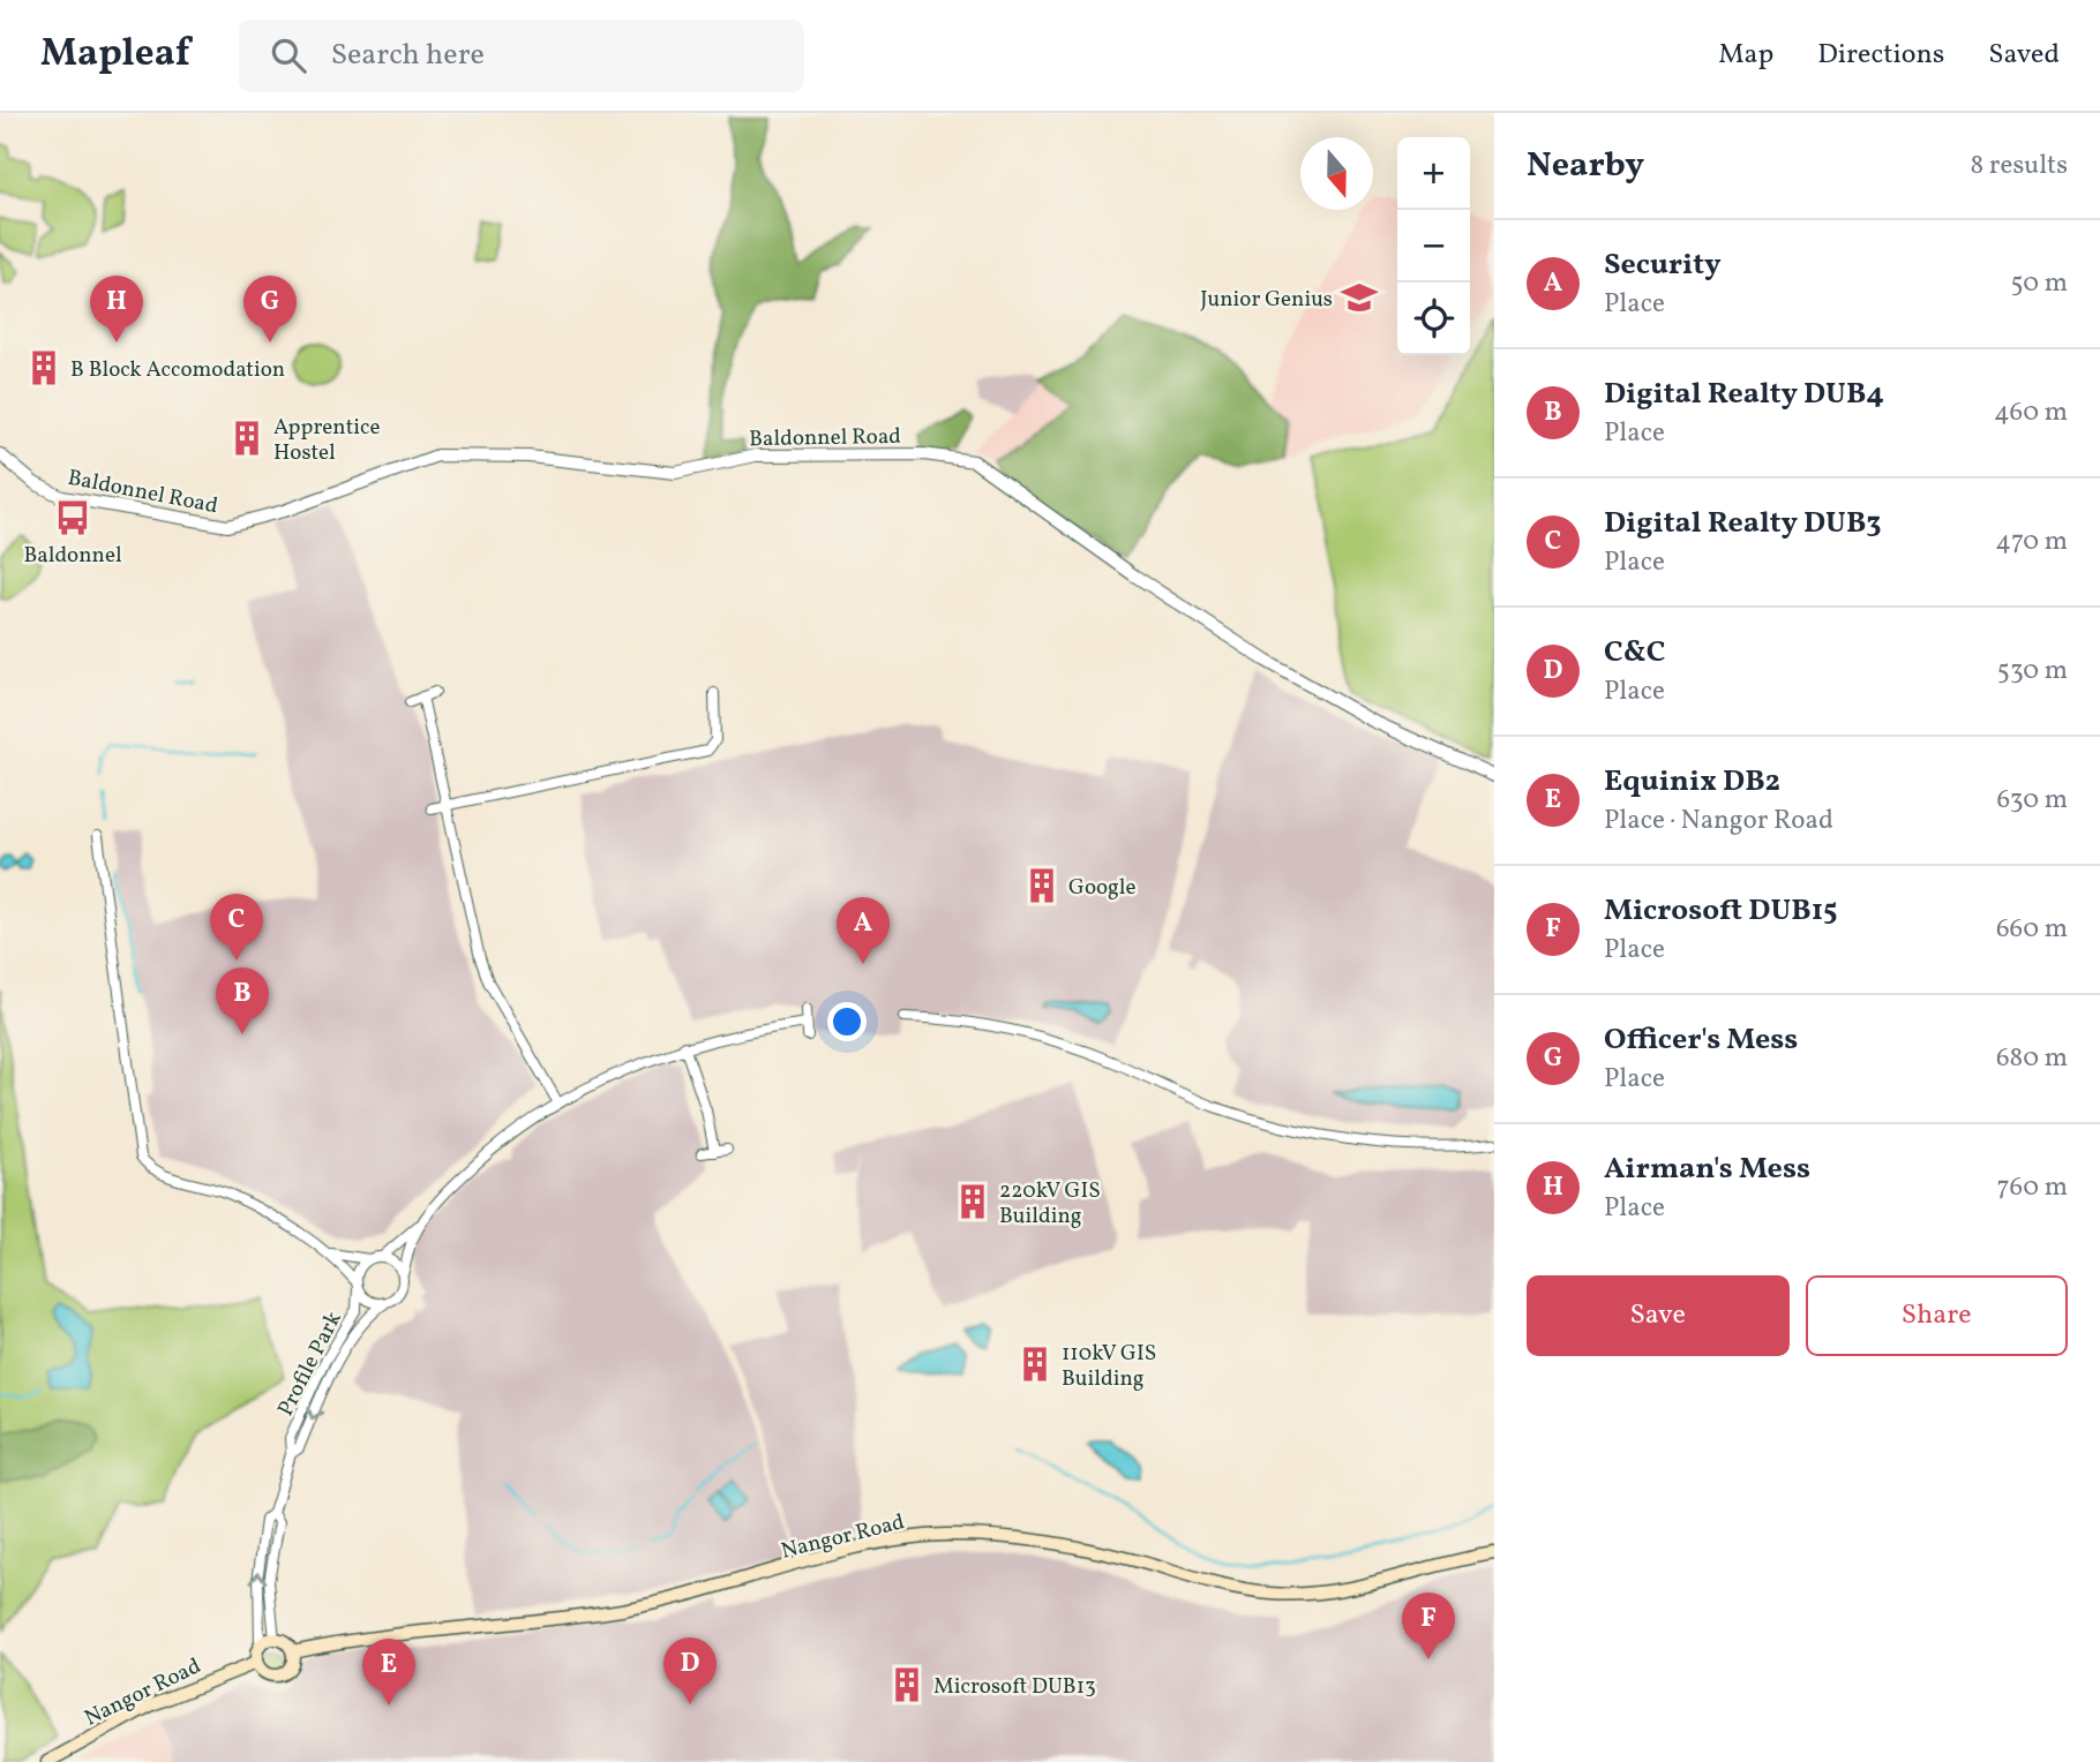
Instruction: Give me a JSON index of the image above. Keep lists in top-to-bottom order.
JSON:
{
  "streets": {
    "main road": ["Nangor Road"],
    "street": ["Baldonnel Road", "Profile Park"]
  },
  "crossings": [
    ["Profile Park", "Nangor Road"]
  ],
  "places": {
    "school or university": ["Junior Genius"],
    "building": [
      "B Block Accomodation",
      "Apprentice Hostel",
      "Google",
      "220kV GIS Building",
      "110kV GIS Building",
      "Microsoft DUB13"
    ],
    "bus stop": ["Baldonnel"]
  },
  "north": "bottom",
  "page": {
    "header": "Mapleaf",
    "search": "Search here",
    "nav": ["Map", "Directions", "Saved"],
    "heading": ["Nearby", "8 results"],
    "map_buttons": ["+", "−"],
    "list": [
      {
        "mark": "A",
        "name": "Security",
        "note": "Place",
        "value": "50 m"
      },
      {
        "mark": "B",
        "name": "Digital Realty DUB4",
        "note": "Place",
        "value": "460 m"
      },
      {
        "mark": "C",
        "name": "Digital Realty DUB3",
        "note": "Place",
        "value": "470 m"
      },
      {
        "mark": "D",
        "name": "C&C",
        "note": "Place",
        "value": "530 m"
      },
      {
        "mark": "E",
        "name": "Equinix DB2",
        "note": "Place · Nangor Road",
        "value": "630 m"
      },
      {
        "mark": "F",
        "name": "Microsoft DUB15",
        "note": "Place",
        "value": "660 m"
      },
      {
        "mark": "G",
        "name": "Officer's Mess",
        "note": "Place",
        "value": "680 m"
      },
      {
        "mark": "H",
        "name": "Airman's Mess",
        "note": "Place",
        "value": "760 m"
      }
    ],
    "pins": [
      "G",
      "H",
      "C",
      "A",
      "B",
      "F",
      "D",
      "E"
    ],
    "buttons": ["Save", "Share"]
  }
}
